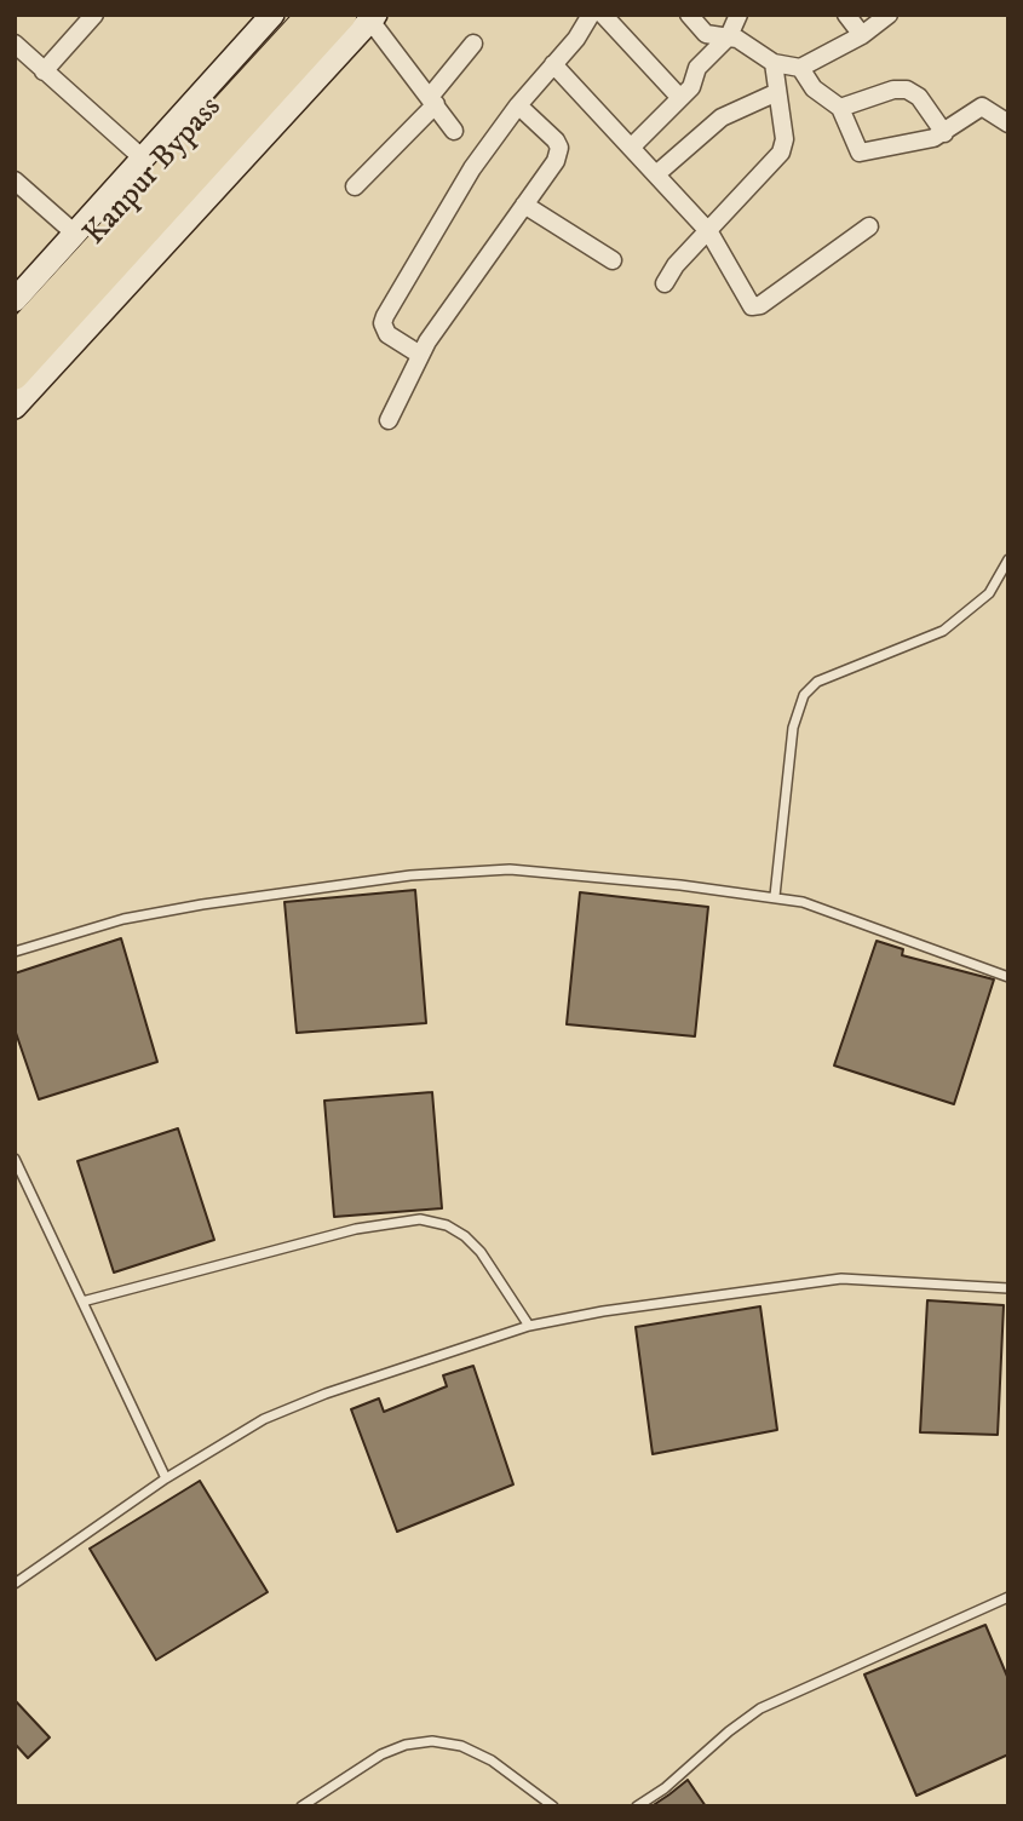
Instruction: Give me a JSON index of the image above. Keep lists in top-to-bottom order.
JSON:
{
  "streets": {
    "highway": ["Kanpur Bypass"]
  }
}
